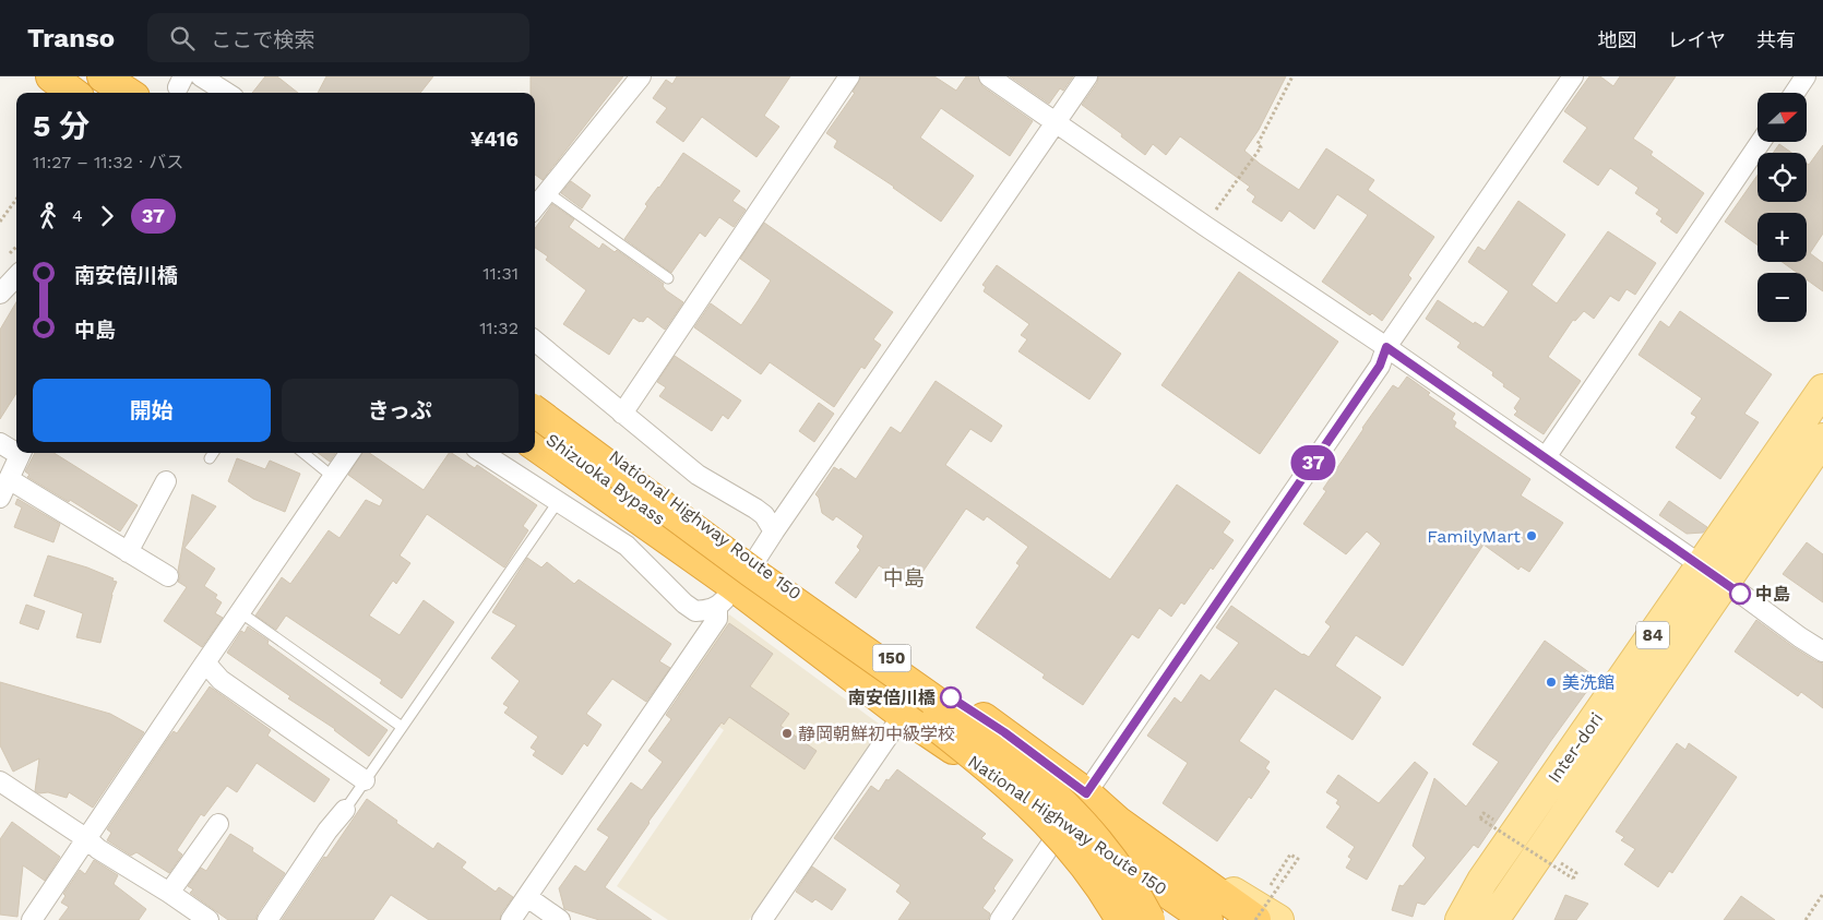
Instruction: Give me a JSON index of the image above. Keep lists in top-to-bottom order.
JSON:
{
  "streets": {
    "highway": ["Shizuoka Bypass", "National Highway Route 150", "150"],
    "main road": ["84", "Inter-dori"]
  },
  "districts": ["中島"],
  "places": [
    "FamilyMart",
    "中島",
    "美洗館",
    "南安倍川橋",
    "静岡朝鮮初中級学校"
  ],
  "lines": ["bus line 37"],
  "north": "right",
  "page": {
    "header": "Transo",
    "search": "ここで検索",
    "nav": ["地図", "レイヤ", "共有"],
    "on_map": "37",
    "map_buttons": ["+", "−"],
    "heading": ["5 分", "11:27 – 11:32 · バス", "¥416"],
    "legs": ["4", "37"],
    "list": [
      {
        "name": "南安倍川橋",
        "value": "11:31"
      },
      {
        "name": "中島",
        "value": "11:32"
      }
    ],
    "buttons": ["開始", "きっぷ"]
  }
}
